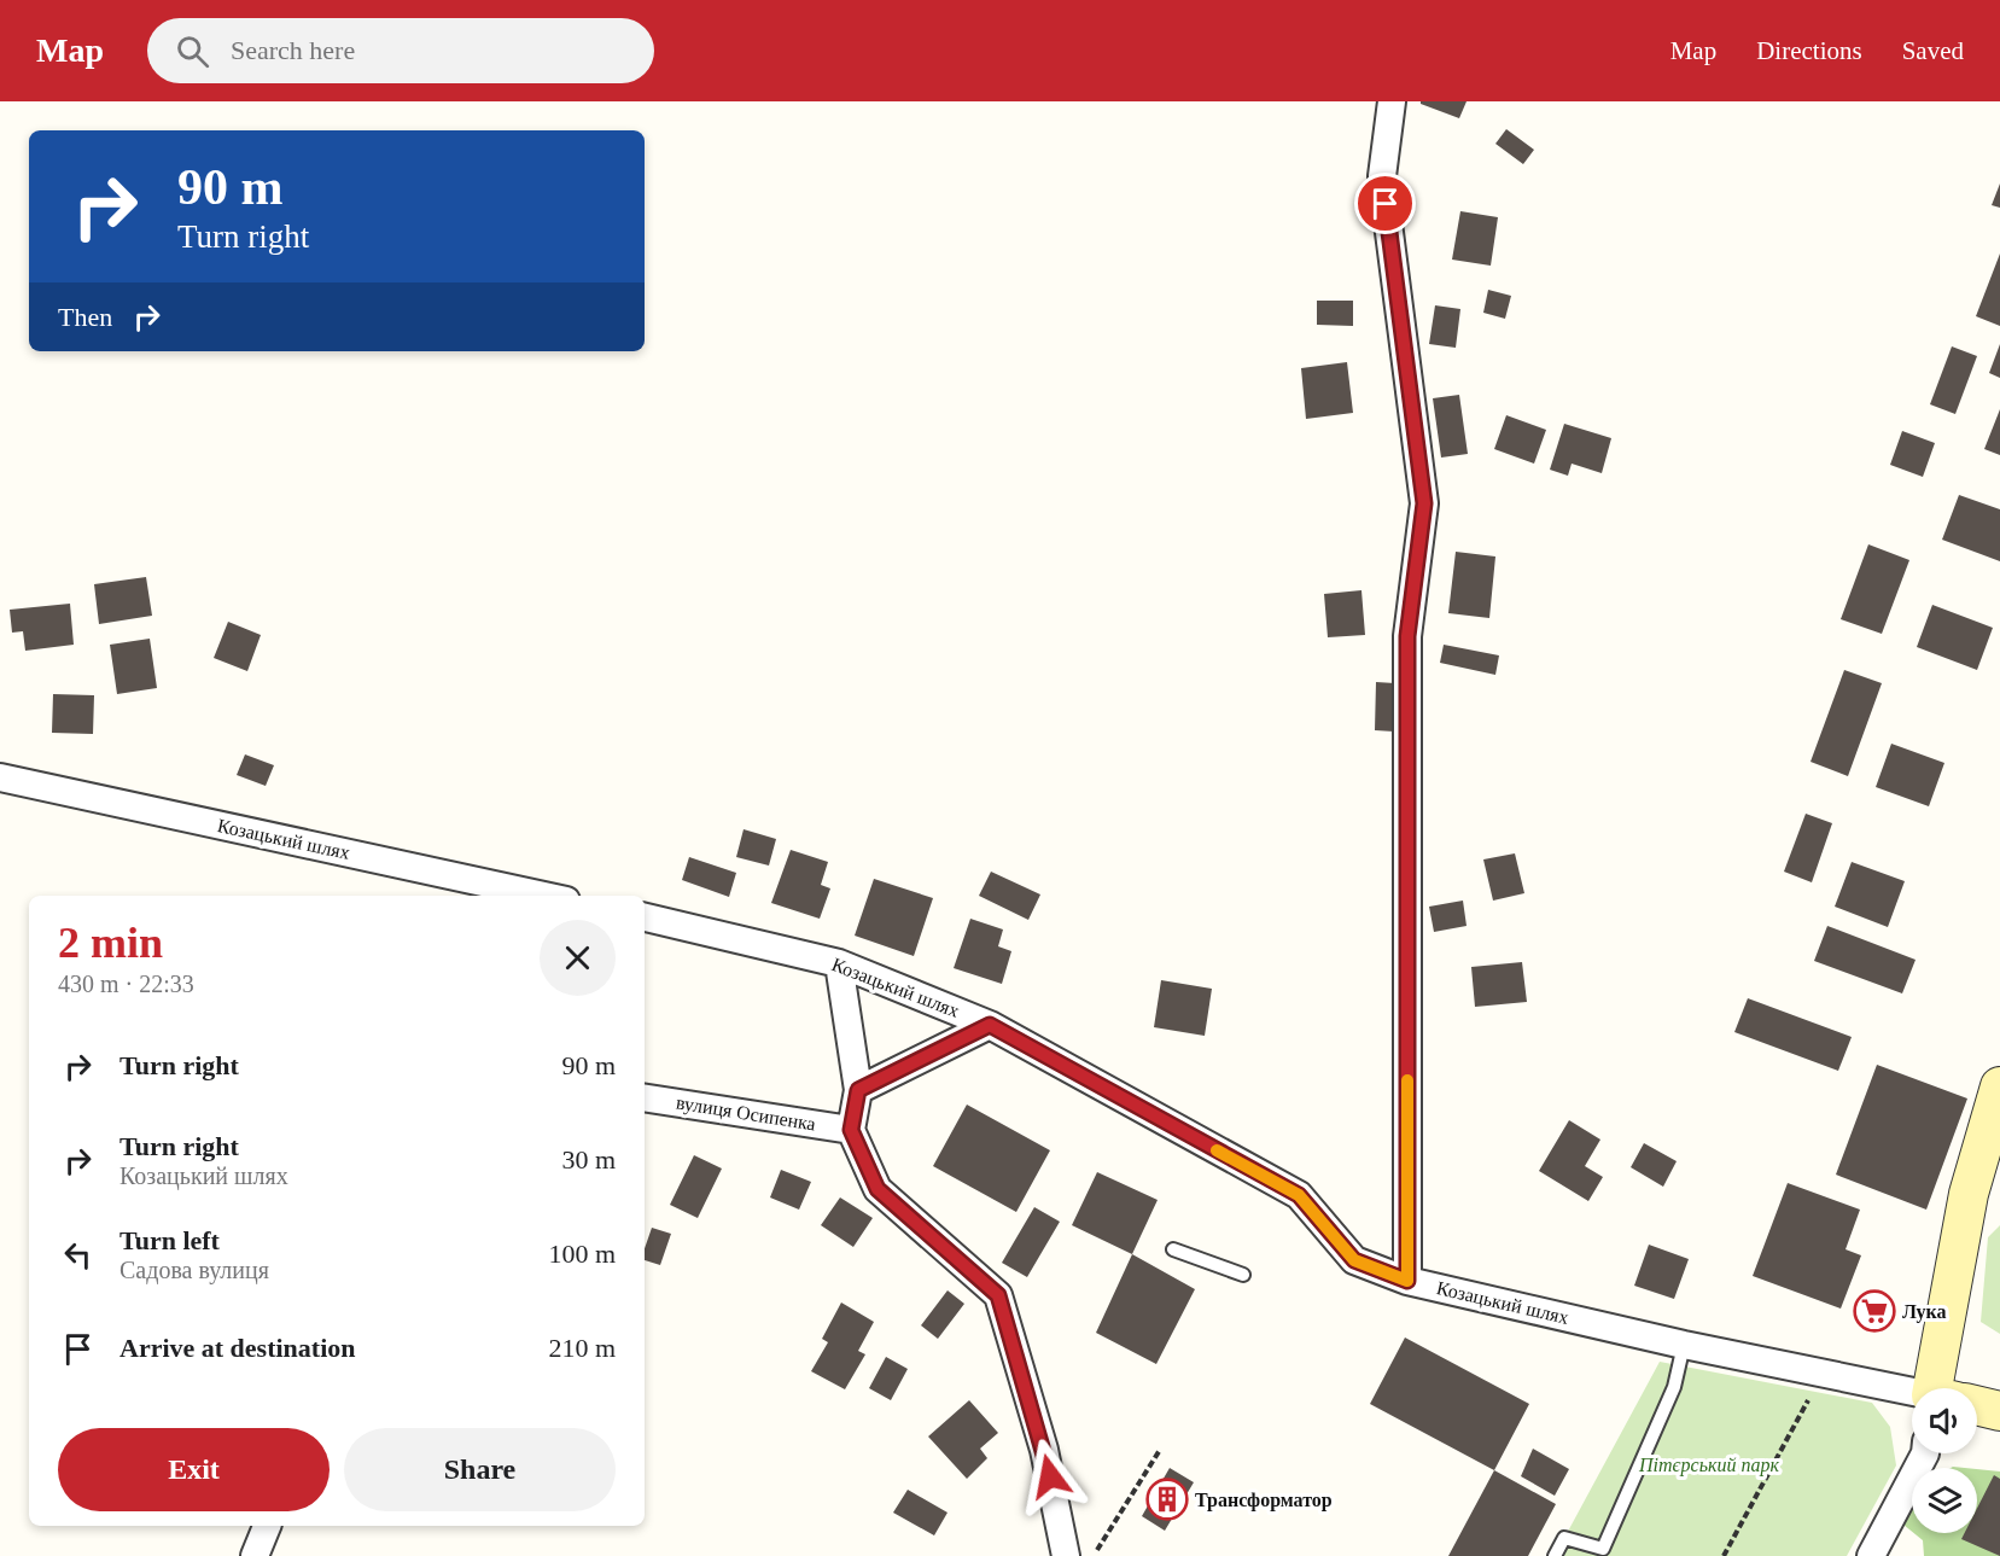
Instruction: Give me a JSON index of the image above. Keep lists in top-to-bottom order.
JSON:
{
  "streets": {
    "street": ["Козацький шлях", "вулиця Осипенка"]
  },
  "parks": ["Пітєрський парк"],
  "places": {
    "supermarket": ["Лука"],
    "building": ["Трансформатор"]
  },
  "page": {
    "header": "Map",
    "search": "Search here",
    "nav": ["Map", "Directions", "Saved"],
    "turn": ["90 m", "Turn right"],
    "then": "Then",
    "heading": ["2 min", "430 m · 22:33"],
    "list": [
      {
        "name": "Turn right",
        "value": "90 m"
      },
      {
        "name": "Turn right",
        "note": "Козацький шлях",
        "value": "30 m"
      },
      {
        "name": "Turn left",
        "note": "Садова вулиця",
        "value": "100 m"
      },
      {
        "name": "Arrive at destination",
        "value": "210 m"
      }
    ],
    "buttons": ["Exit", "Share"]
  }
}
